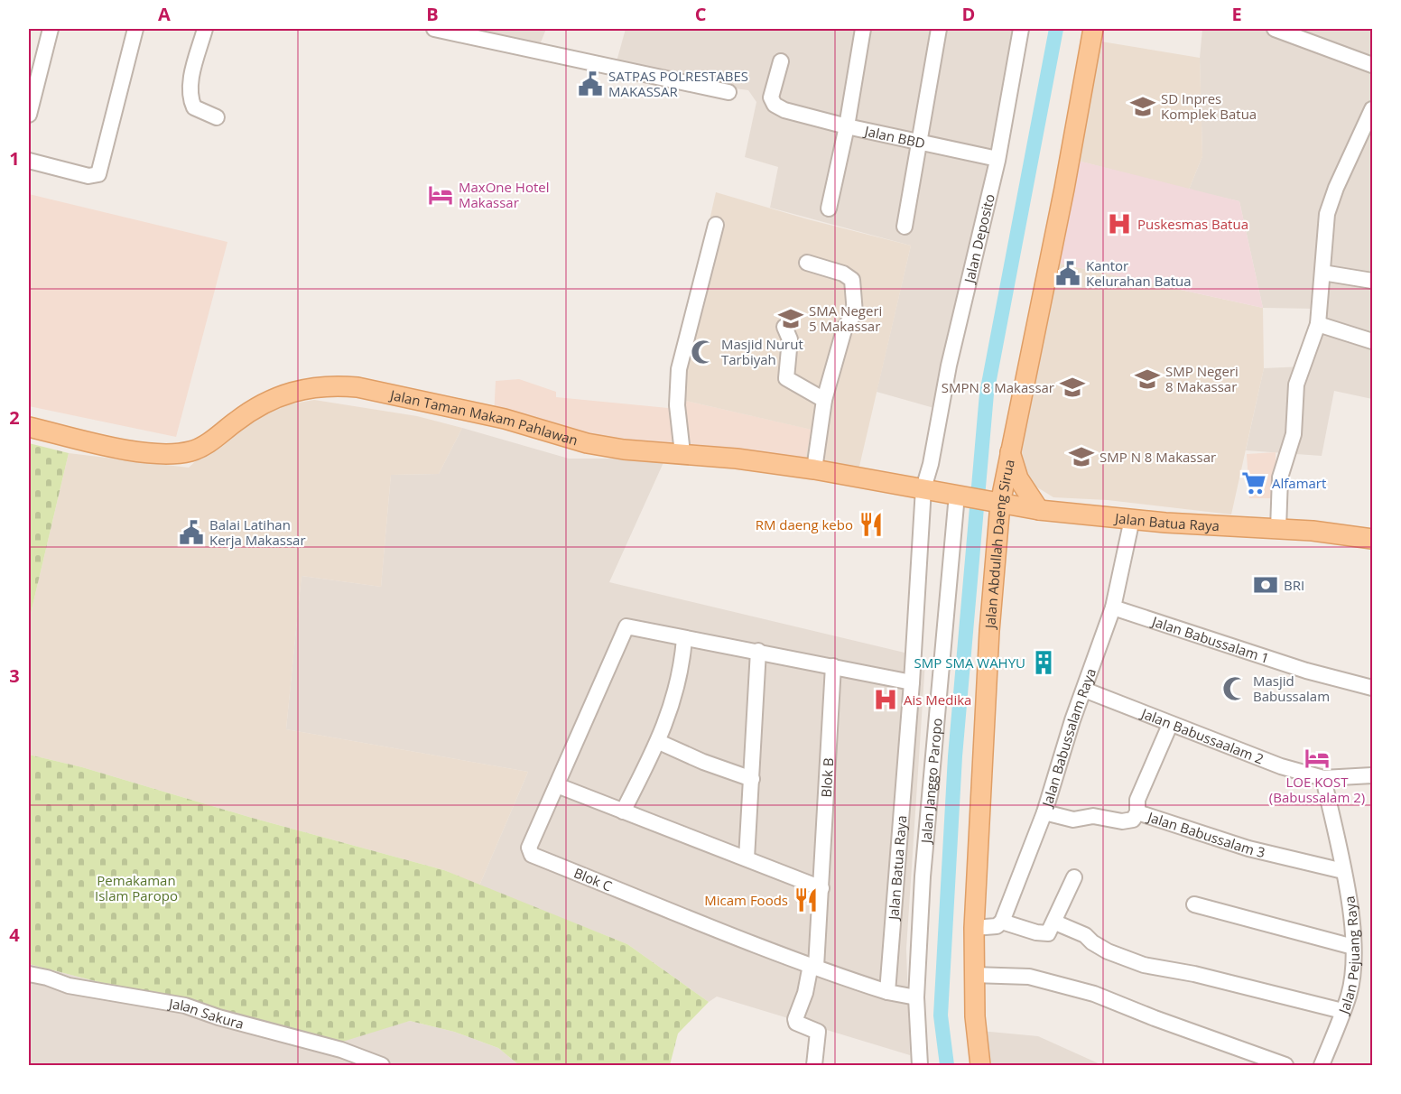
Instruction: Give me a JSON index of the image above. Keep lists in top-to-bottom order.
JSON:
{
  "streets": {
    "main road": ["Jalan Taman Makam Pahlawan", "Jalan Batua Raya", "Jalan Abdullah Daeng Sirua"],
    "street": [
      "Jalan BBD",
      "Jalan Deposito",
      "Jalan Babussalam 1",
      "Jalan Babussalam Raya",
      "Jalan Babussaalam 2",
      "Blok B",
      "Jalan Janggo Paropo",
      "Jalan Babussalam 3",
      "Blok C",
      "Jalan Pejuang Raya",
      "Jalan Sakura"
    ]
  },
  "crossings": [
    ["Jalan BBD", "Jalan Deposito"],
    ["Jalan Deposito", "Jalan Taman Makam Pahlawan"],
    ["Jalan Deposito", "Jalan Batua Raya"],
    ["Jalan Taman Makam Pahlawan", "Jalan Batua Raya"],
    ["Jalan Taman Makam Pahlawan", "Jalan Janggo Paropo"],
    ["Jalan Batua Raya", "Jalan Abdullah Daeng Sirua"],
    ["Jalan Batua Raya", "Jalan Babussalam Raya"],
    ["Jalan Batua Raya", "Jalan Janggo Paropo"],
    ["Jalan Batua Raya", "Blok C"],
    ["Jalan Babussalam 1", "Jalan Babussalam Raya"],
    ["Jalan Babussalam Raya", "Jalan Babussaalam 2"],
    ["Jalan Babussalam Raya", "Jalan Babussalam 3"],
    ["Jalan Babussaalam 2", "Jalan Pejuang Raya"],
    ["Blok B", "Blok C"],
    ["Jalan Babussalam 3", "Jalan Pejuang Raya"]
  ],
  "parks": ["Pemakaman Islam Paropo"],
  "places": {
    "public building": ["SATPAS POLRESTABES MAKASSAR", "Kantor Kelurahan Batua", "Balai Latihan Kerja Makassar"],
    "school or university": [
      "SD Inpres Komplek Batua",
      "SMA Negeri 5 Makassar",
      "SMP Negeri 8 Makassar",
      "SMPN 8 Makassar",
      "SMP N 8 Makassar"
    ],
    "hotel": ["MaxOne Hotel Makassar", "LOE KOST (Babussalam 2)"],
    "hospital": ["Puskesmas Batua", "Ais Medika"],
    "mosque": ["Masjid Nurut Tarbiyah", "Masjid Babussalam"],
    "supermarket": ["Alfamart"],
    "restaurant": ["RM daeng kebo", "Micam Foods"],
    "bank": ["BRI"],
    "building": ["SMP SMA WAHYU"]
  },
  "grid": {
    "columns": [
      "A",
      "B",
      "C",
      "D",
      "E"
    ],
    "rows": [
      "1",
      "2",
      "3",
      "4"
    ]
  }
}
